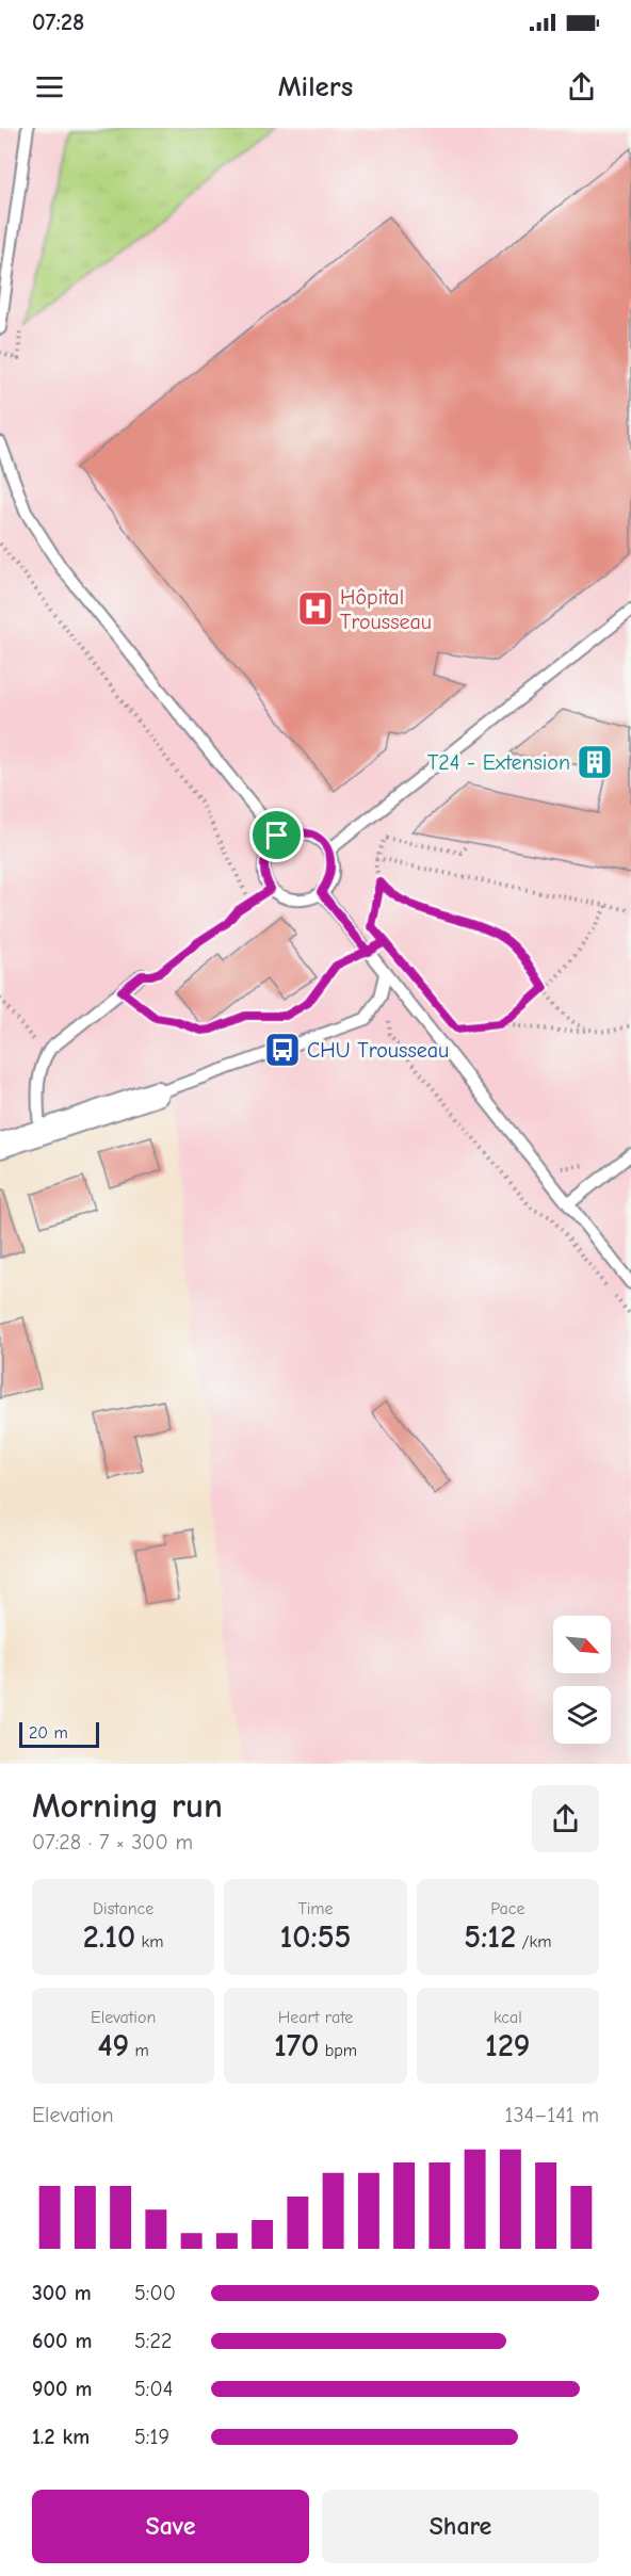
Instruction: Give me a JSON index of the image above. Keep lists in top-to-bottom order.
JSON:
{
  "places": {
    "hospital": ["Hôpital Trousseau"],
    "building": ["T24 - Extension"],
    "bus stop": ["CHU Trousseau"]
  },
  "scale_bar": "20 m",
  "north": "bottom right",
  "page": {
    "status": "07:28",
    "header": "Milers",
    "scale": "20 m",
    "heading": ["Morning run", "07:28 · 7 × 300 m"],
    "stats": [
      ["Distance", "2.10 km"],
      ["Time", "10:55"],
      ["Pace", "5:12 /km"],
      ["Elevation", "49 m"],
      ["Heart rate", "170 bpm"],
      ["kcal", "129"]
    ],
    "chart": ["Elevation", "134–141 m"],
    "list": [
      {
        "name": "300 m",
        "note": "5:00"
      },
      {
        "name": "600 m",
        "note": "5:22"
      },
      {
        "name": "900 m",
        "note": "5:04"
      },
      {
        "name": "1.2 km",
        "note": "5:19"
      }
    ],
    "buttons": ["Save", "Share"]
  }
}
